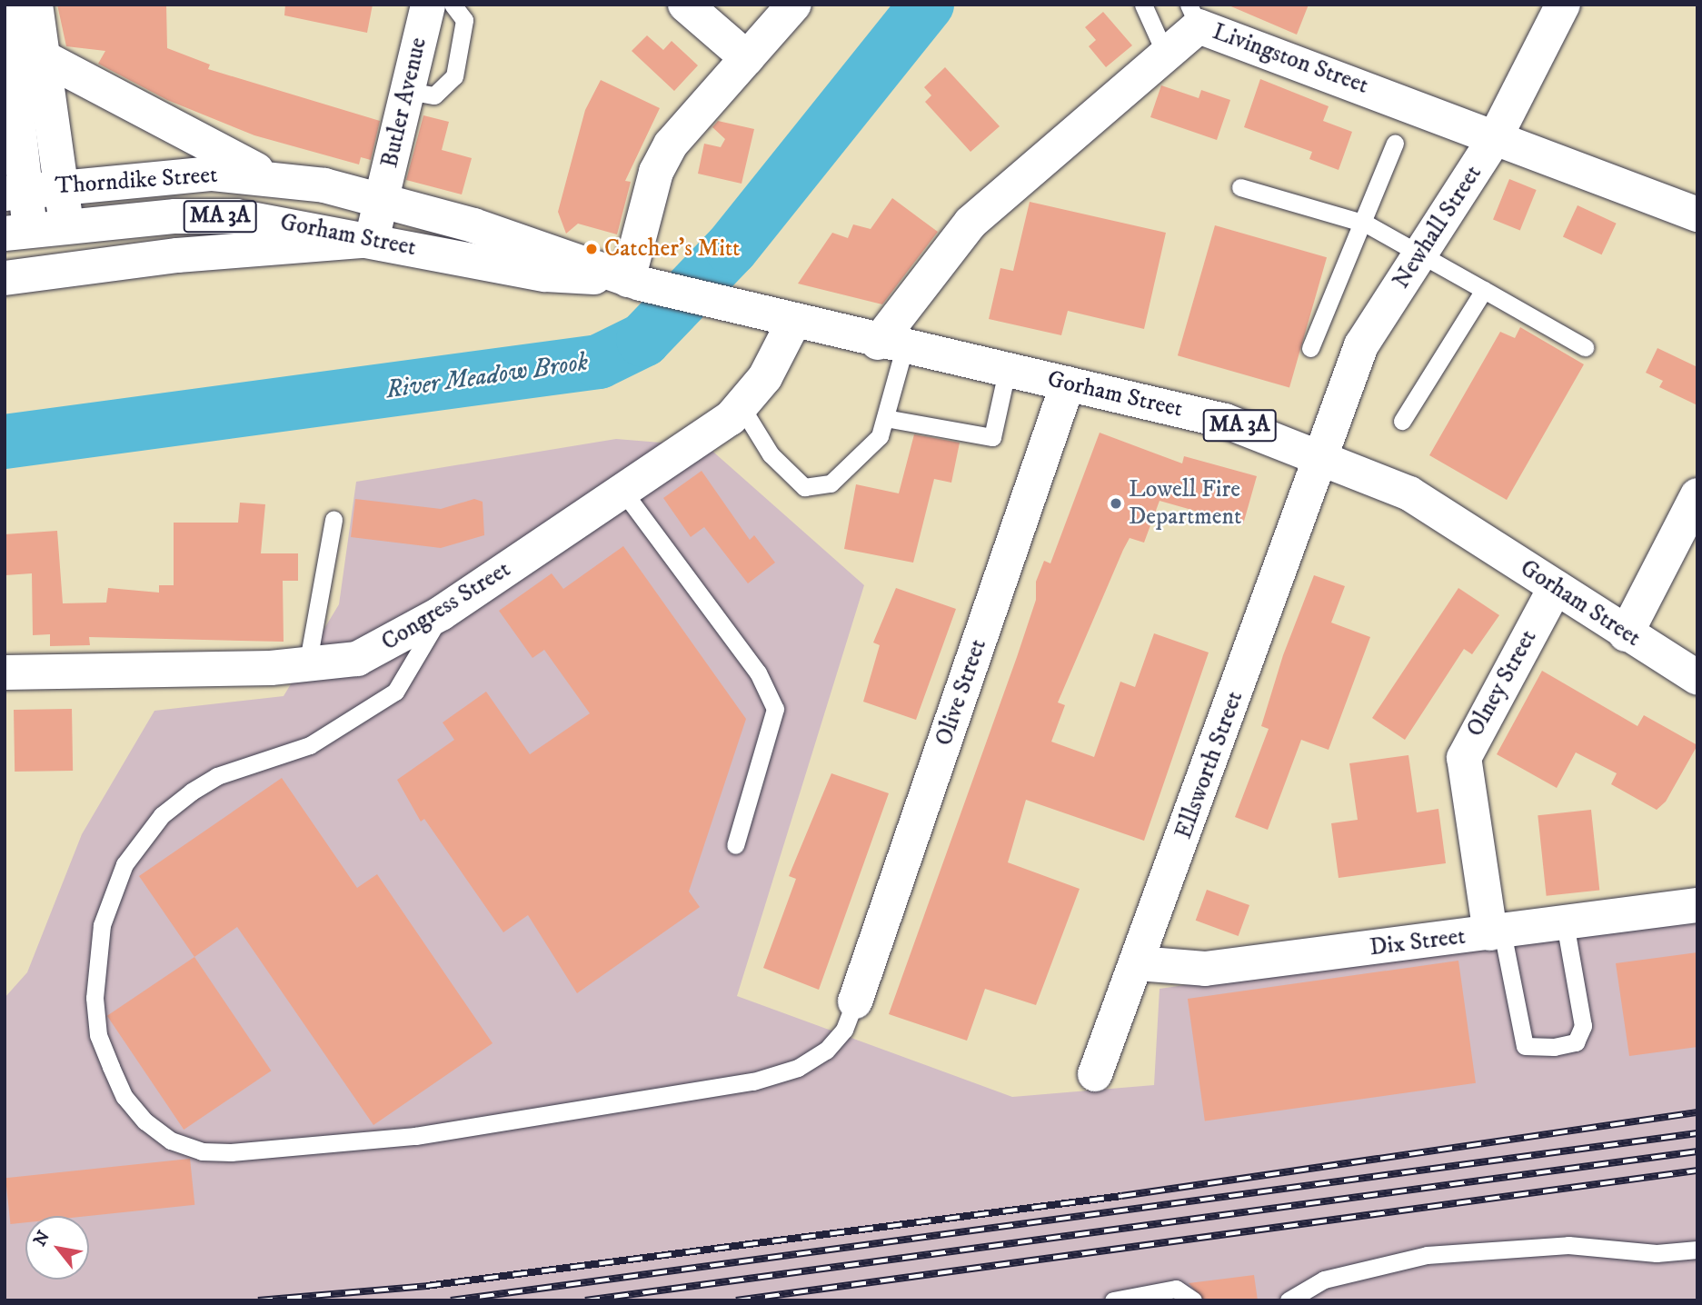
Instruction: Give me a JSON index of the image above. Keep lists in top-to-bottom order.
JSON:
{
  "streets": {
    "main road": [
      "Livingston Street",
      "Butler Avenue",
      "Thorndike Street",
      "MA 3A",
      "Newhall Street",
      "Gorham Street",
      "Congress Street",
      "Olney Street",
      "Olive Street",
      "Ellsworth Street",
      "Dix Street"
    ]
  },
  "crossings": [
    ["Livingston Street", "Newhall Street"],
    ["Livingston Street", "Gorham Street"],
    ["Livingston Street", "Congress Street"],
    ["Butler Avenue", "Gorham Street"],
    ["Thorndike Street", "Gorham Street"],
    ["Newhall Street", "Gorham Street"],
    ["Newhall Street", "Ellsworth Street"],
    ["Gorham Street", "Congress Street"],
    ["Gorham Street", "Olney Street"],
    ["Gorham Street", "Olive Street"],
    ["Gorham Street", "Ellsworth Street"],
    ["Olney Street", "Dix Street"],
    ["Ellsworth Street", "Dix Street"]
  ],
  "water": ["River Meadow Brook"],
  "places": ["Catcher's Mitt", "Lowell Fire Department"],
  "north": "top left"
}
